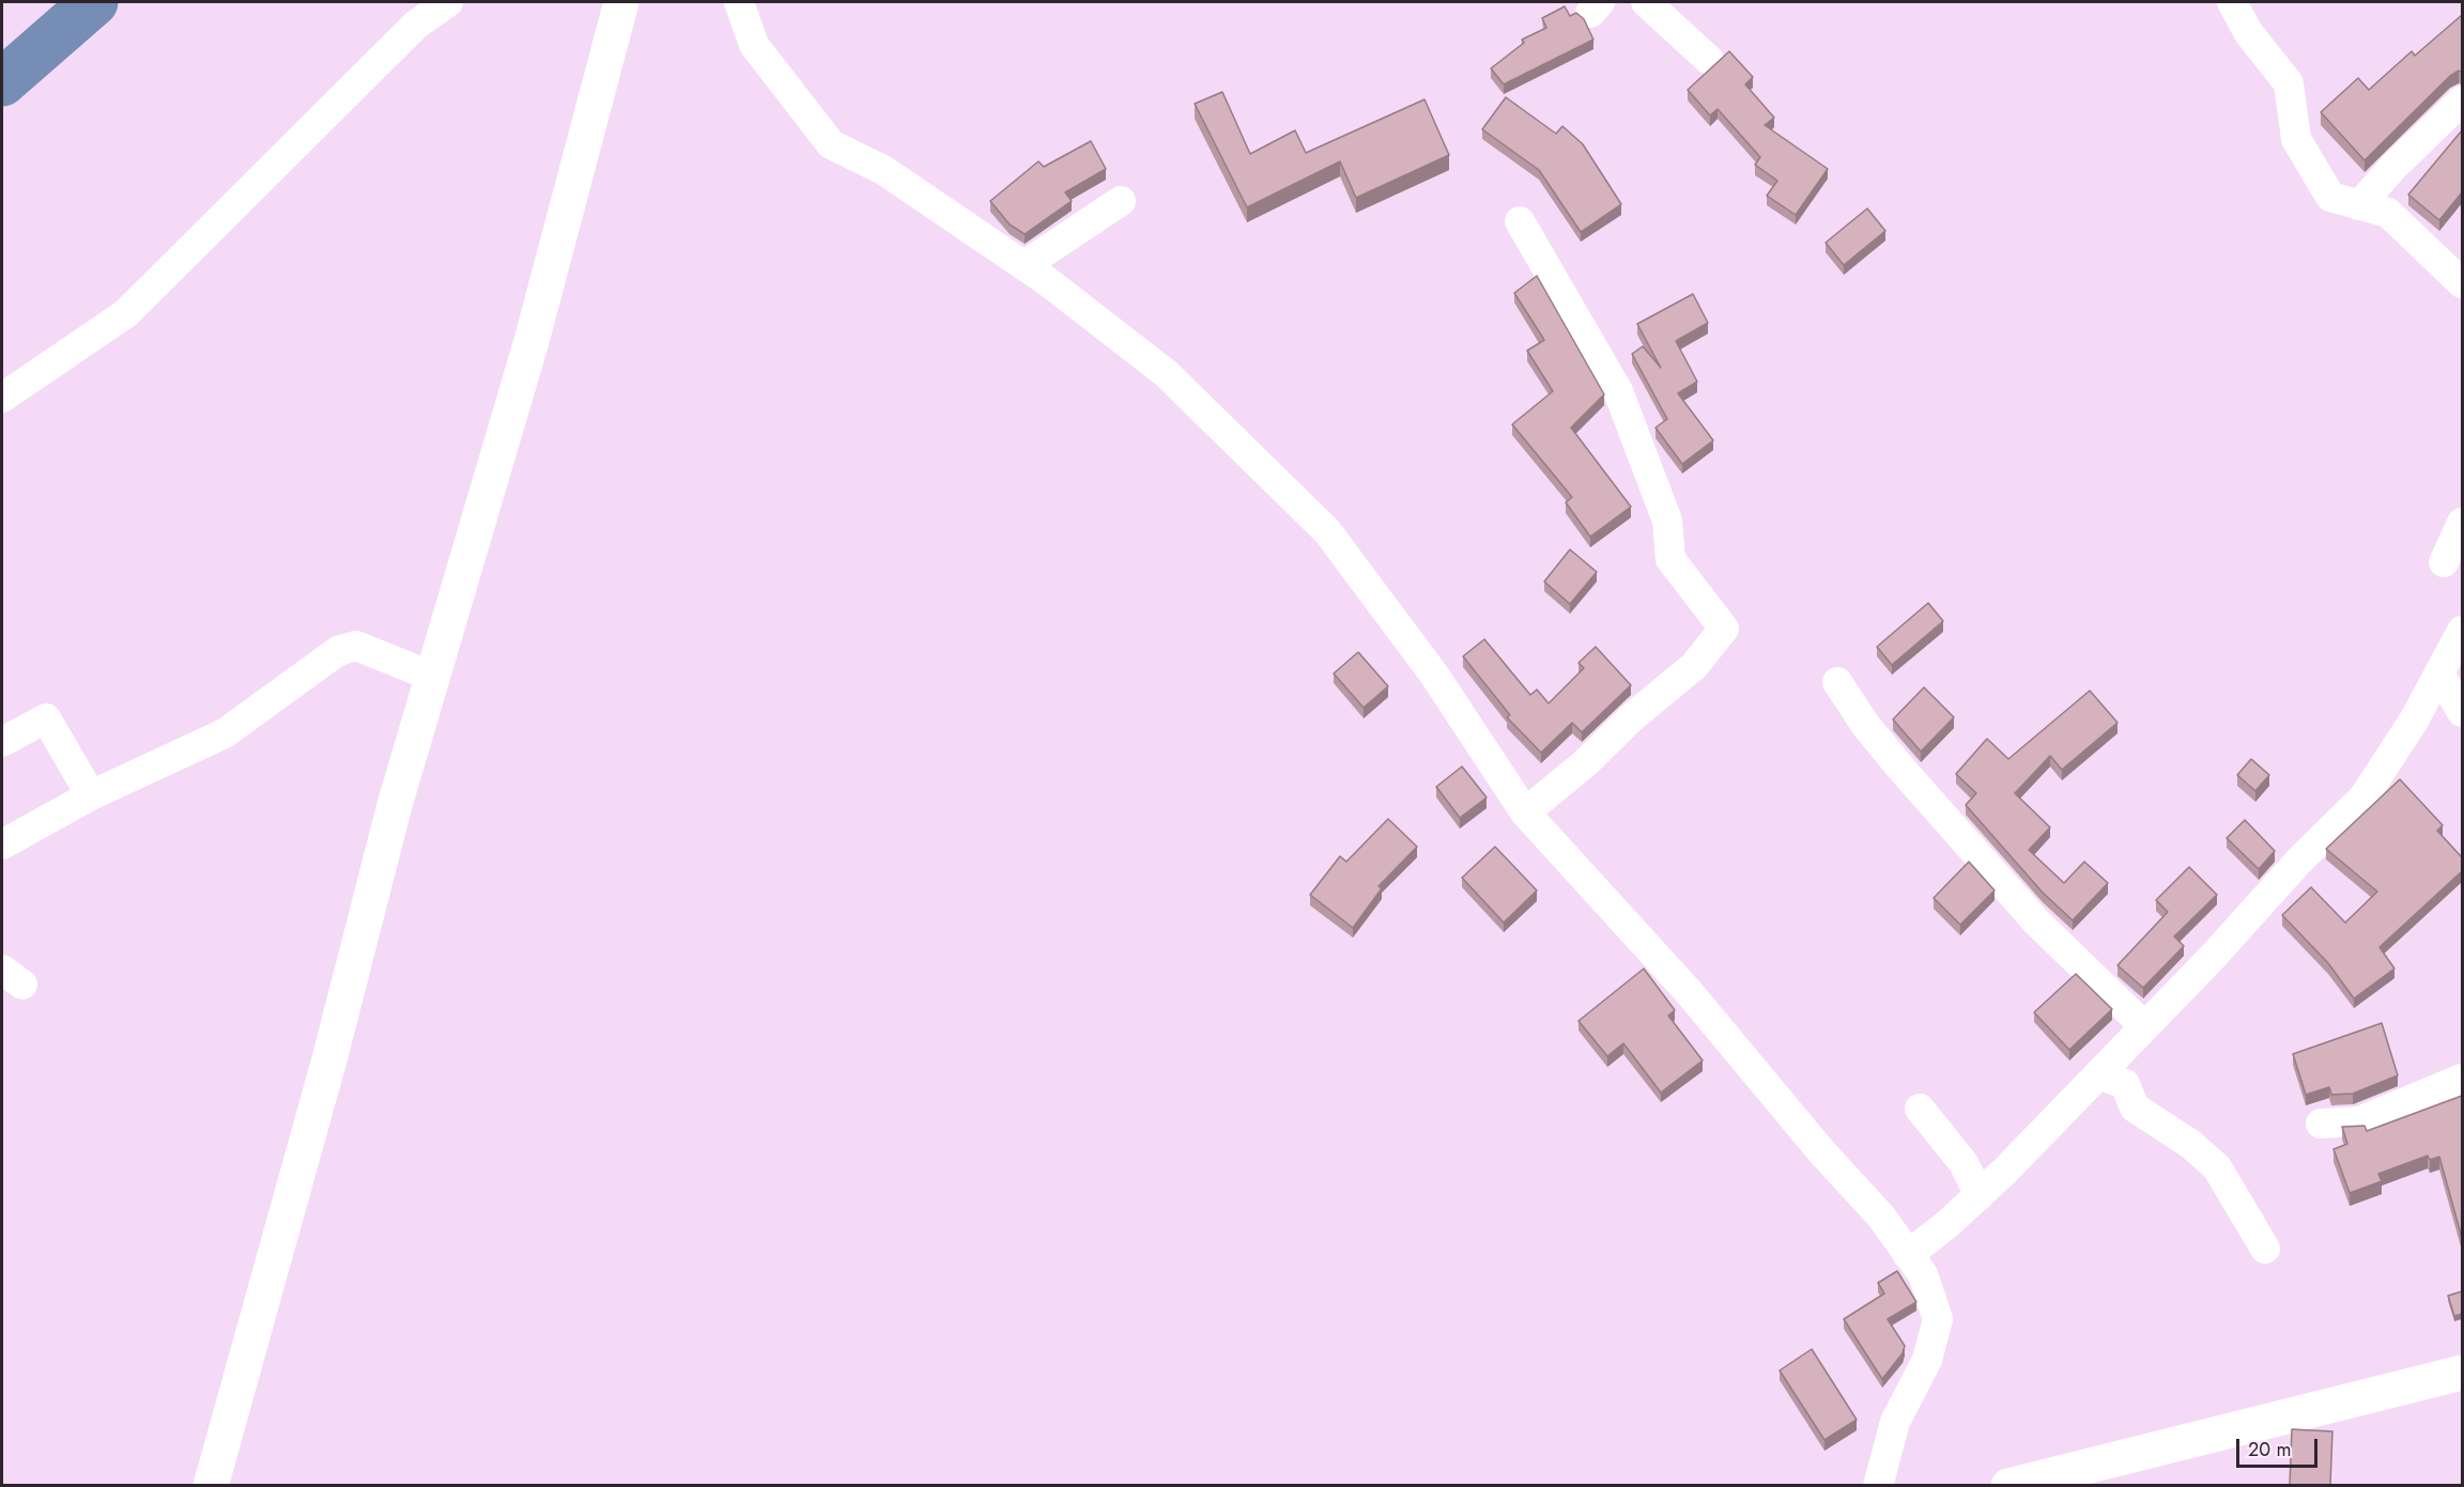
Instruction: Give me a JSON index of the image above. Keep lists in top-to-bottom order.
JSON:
{
  "scale_bar": "20 m"
}
